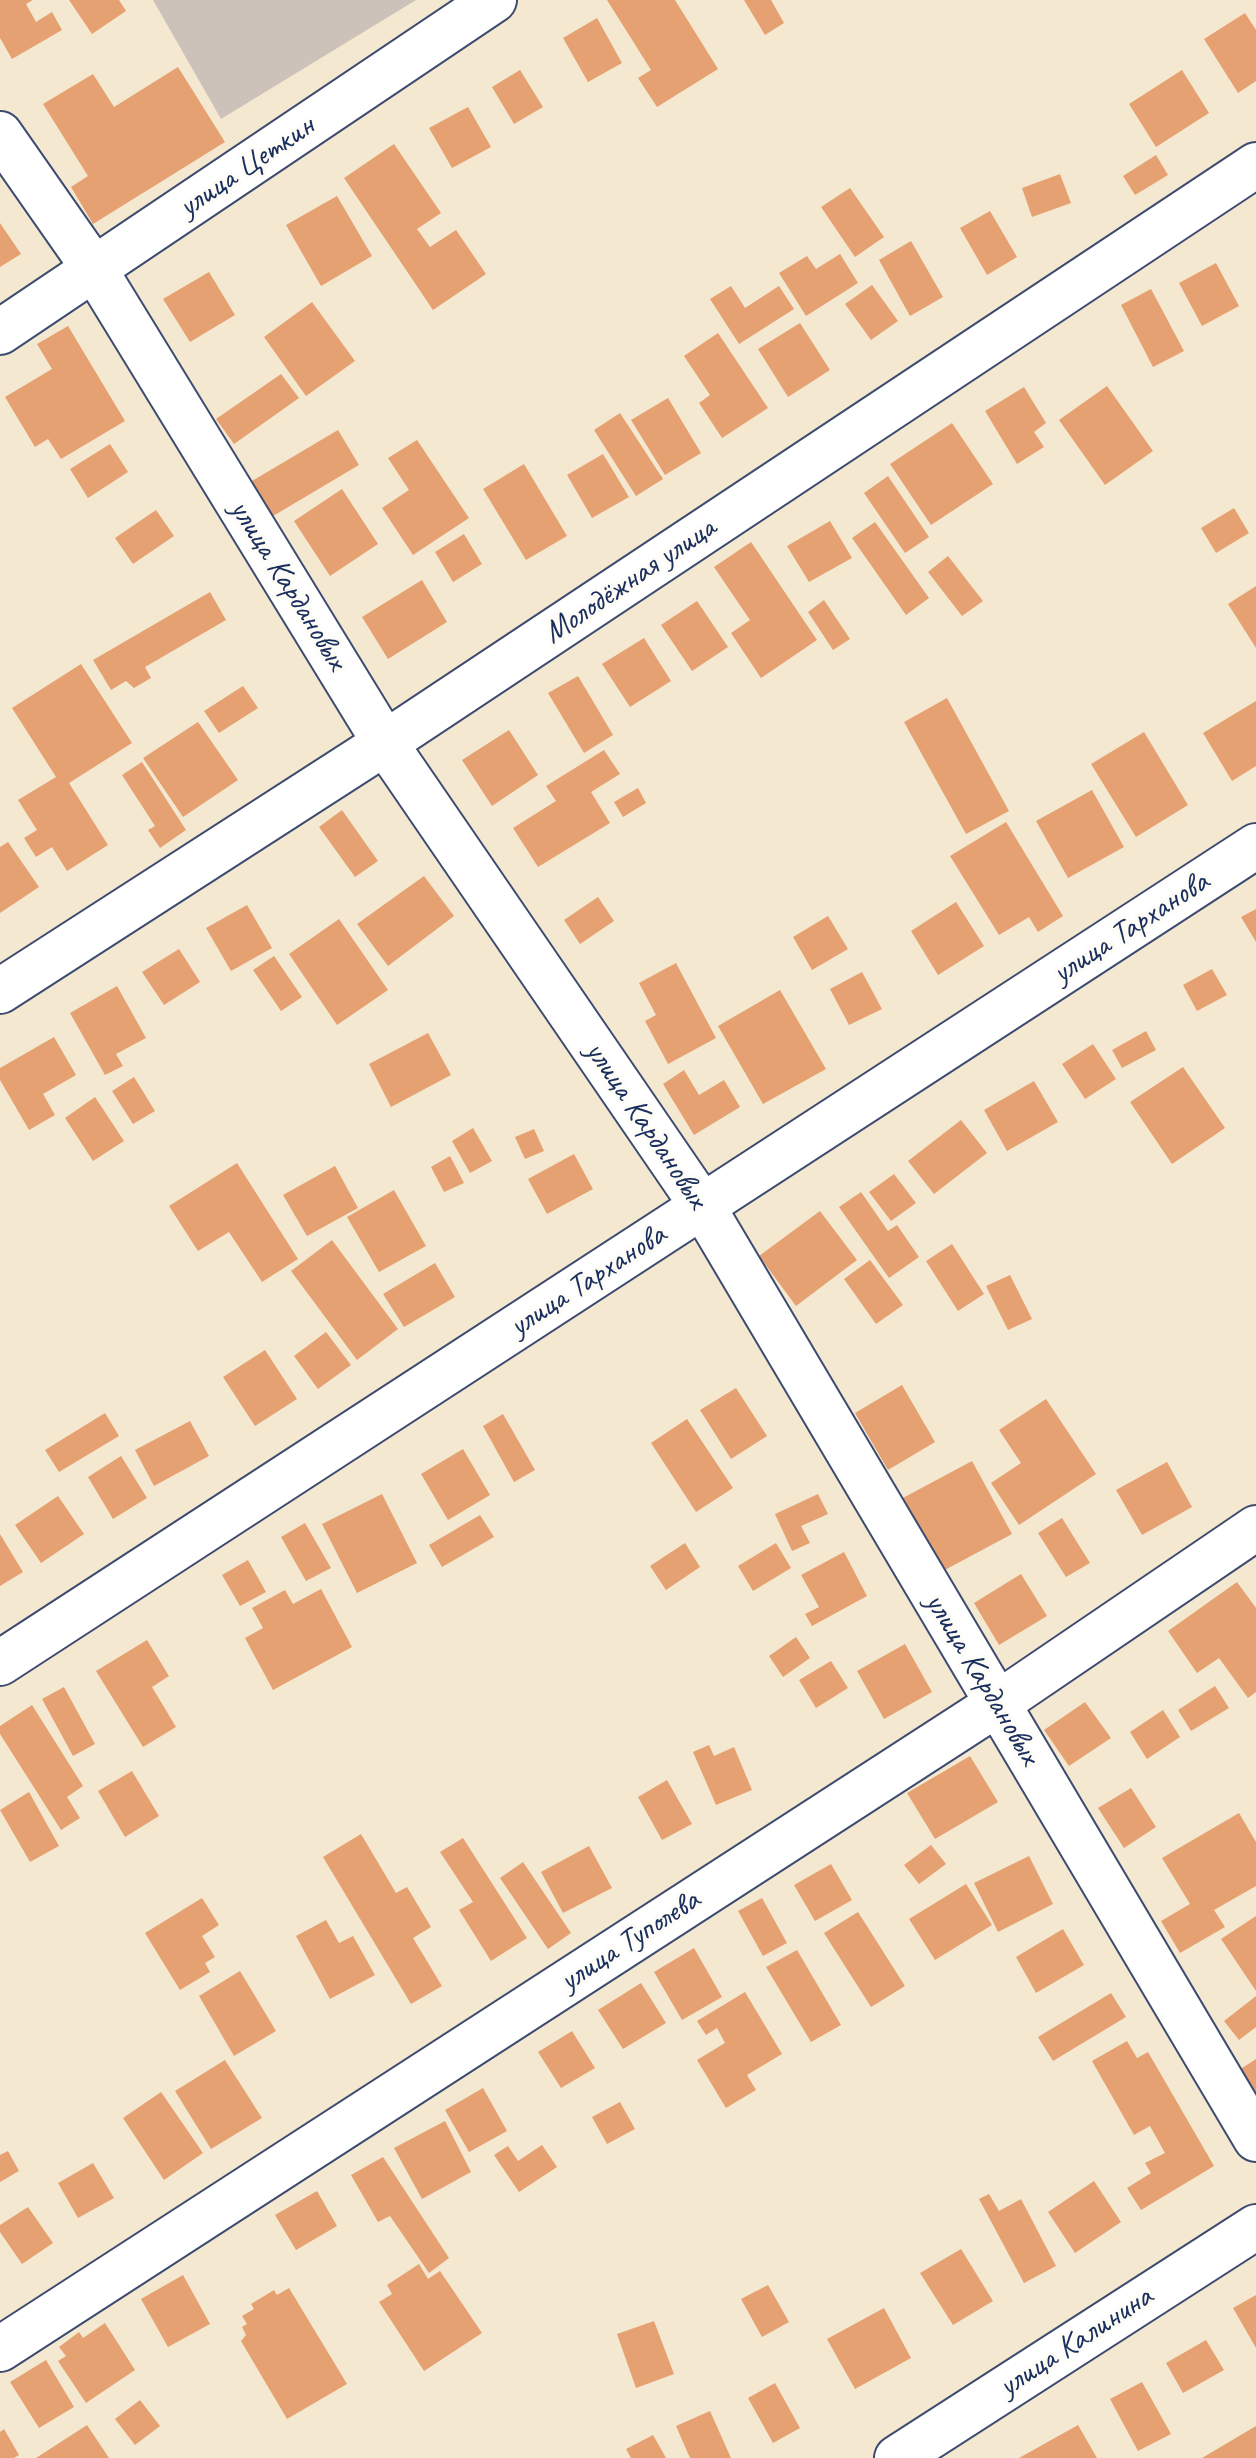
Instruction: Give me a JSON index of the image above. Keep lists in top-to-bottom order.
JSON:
{
  "streets": {
    "street": [
      "улица Цеткин",
      "Молодёжная улица",
      "улица Кардановых",
      "улица Тарханова",
      "улица Туполева",
      "улица Калинина"
    ]
  },
  "crossings": [
    ["улица Цеткин", "улица Кардановых"],
    ["Молодёжная улица", "улица Кардановых"],
    ["улица Кардановых", "улица Тарханова"],
    ["улица Кардановых", "улица Туполева"]
  ]
}
